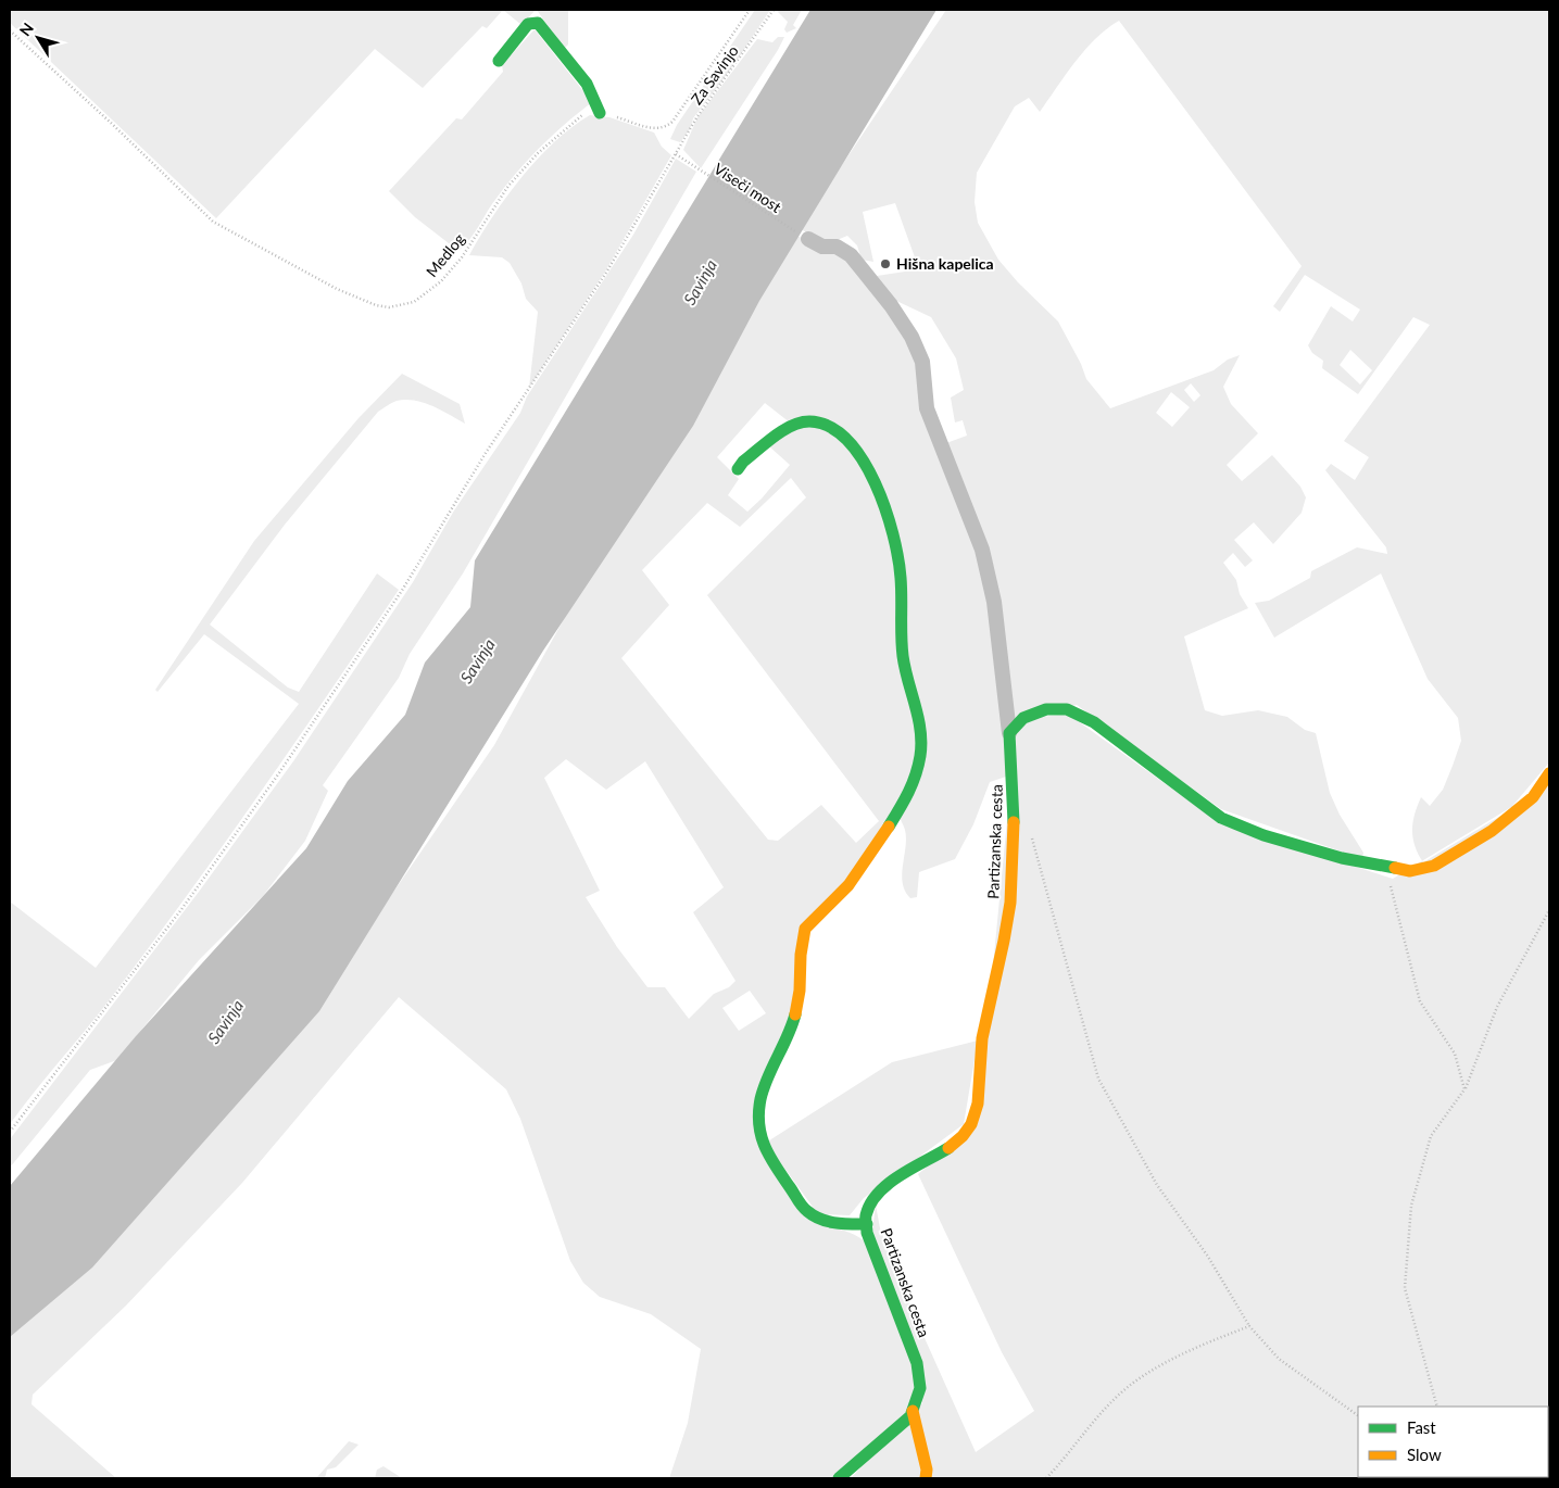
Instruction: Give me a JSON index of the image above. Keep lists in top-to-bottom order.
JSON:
{
  "streets": {
    "street": ["Partizanska cesta"],
    "path": ["Za Savinjo", "Viseči most", "Medlog"]
  },
  "crossings": [
    ["Za Savinjo", "Viseči most"]
  ],
  "water": ["Savinja"],
  "places": ["Hišna kapelica"],
  "legend": ["Fast", "Slow"],
  "north": "top left"
}
